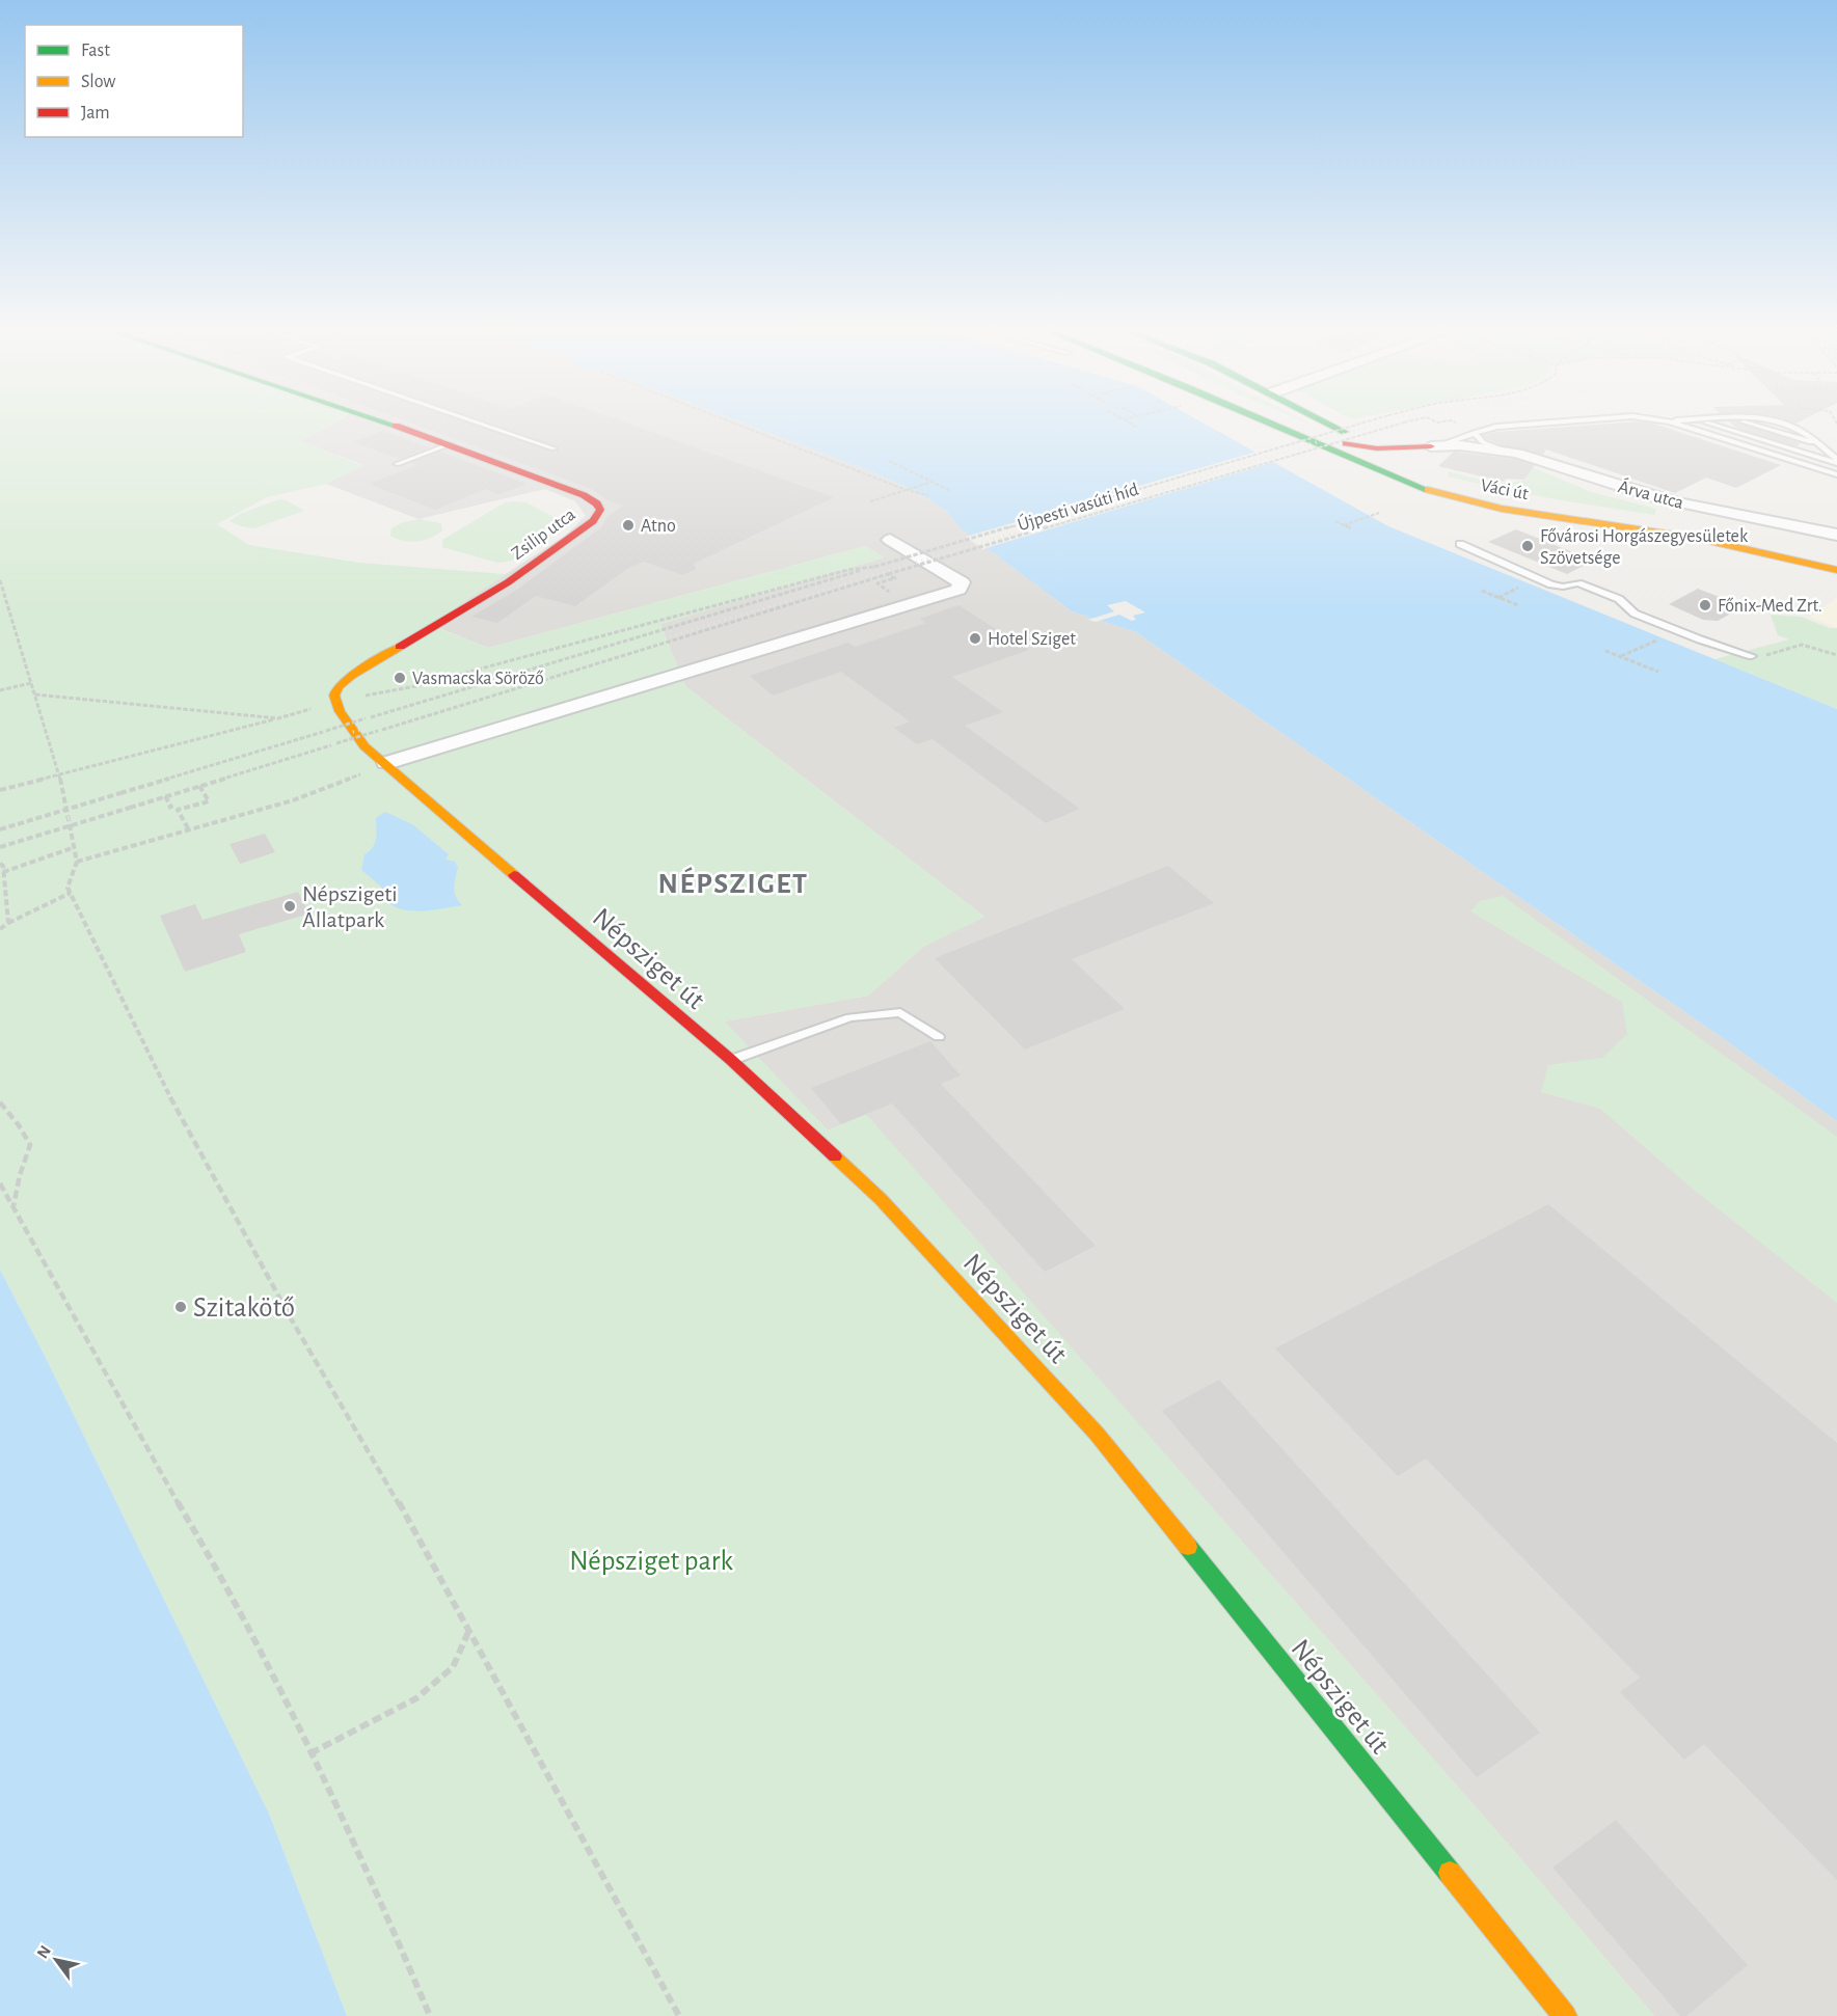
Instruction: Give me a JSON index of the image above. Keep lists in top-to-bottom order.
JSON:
{
  "streets": {
    "street": [
      "Váci út",
      "Árva utca",
      "Zsilip utca",
      "Népsziget út"
    ],
    "path": ["Újpesti vasúti híd"]
  },
  "crossings": [
    ["Zsilip utca", "Népsziget út"]
  ],
  "districts": ["NÉPSZIGET"],
  "parks": ["Népsziget park"],
  "places": [
    "Atno",
    "Fővárosi Horgászegyesületek Szövetsége",
    "Főnix-Med Zrt.",
    "Hotel Sziget",
    "Vasmacska Söröző",
    "Népszigeti Állatpark",
    "Szitakötő"
  ],
  "legend": ["Fast", "Slow", "Jam"],
  "north": "top left"
}
